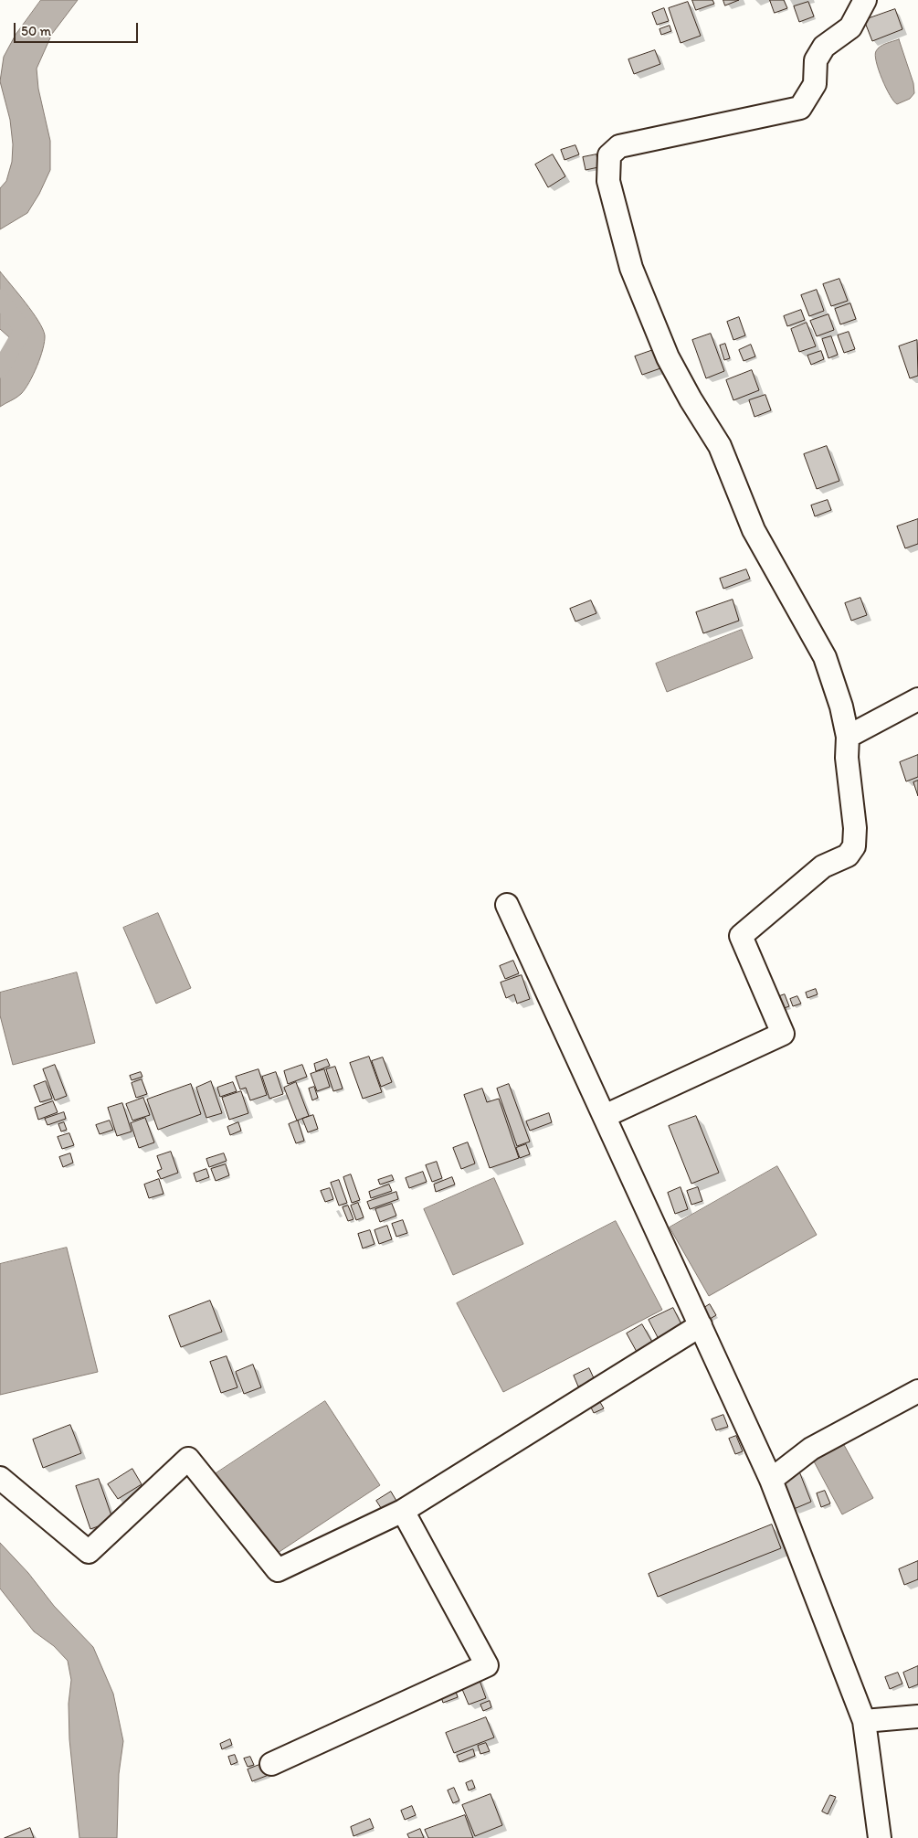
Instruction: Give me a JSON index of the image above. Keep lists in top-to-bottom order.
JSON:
{
  "scale_bar": "50 m"
}
